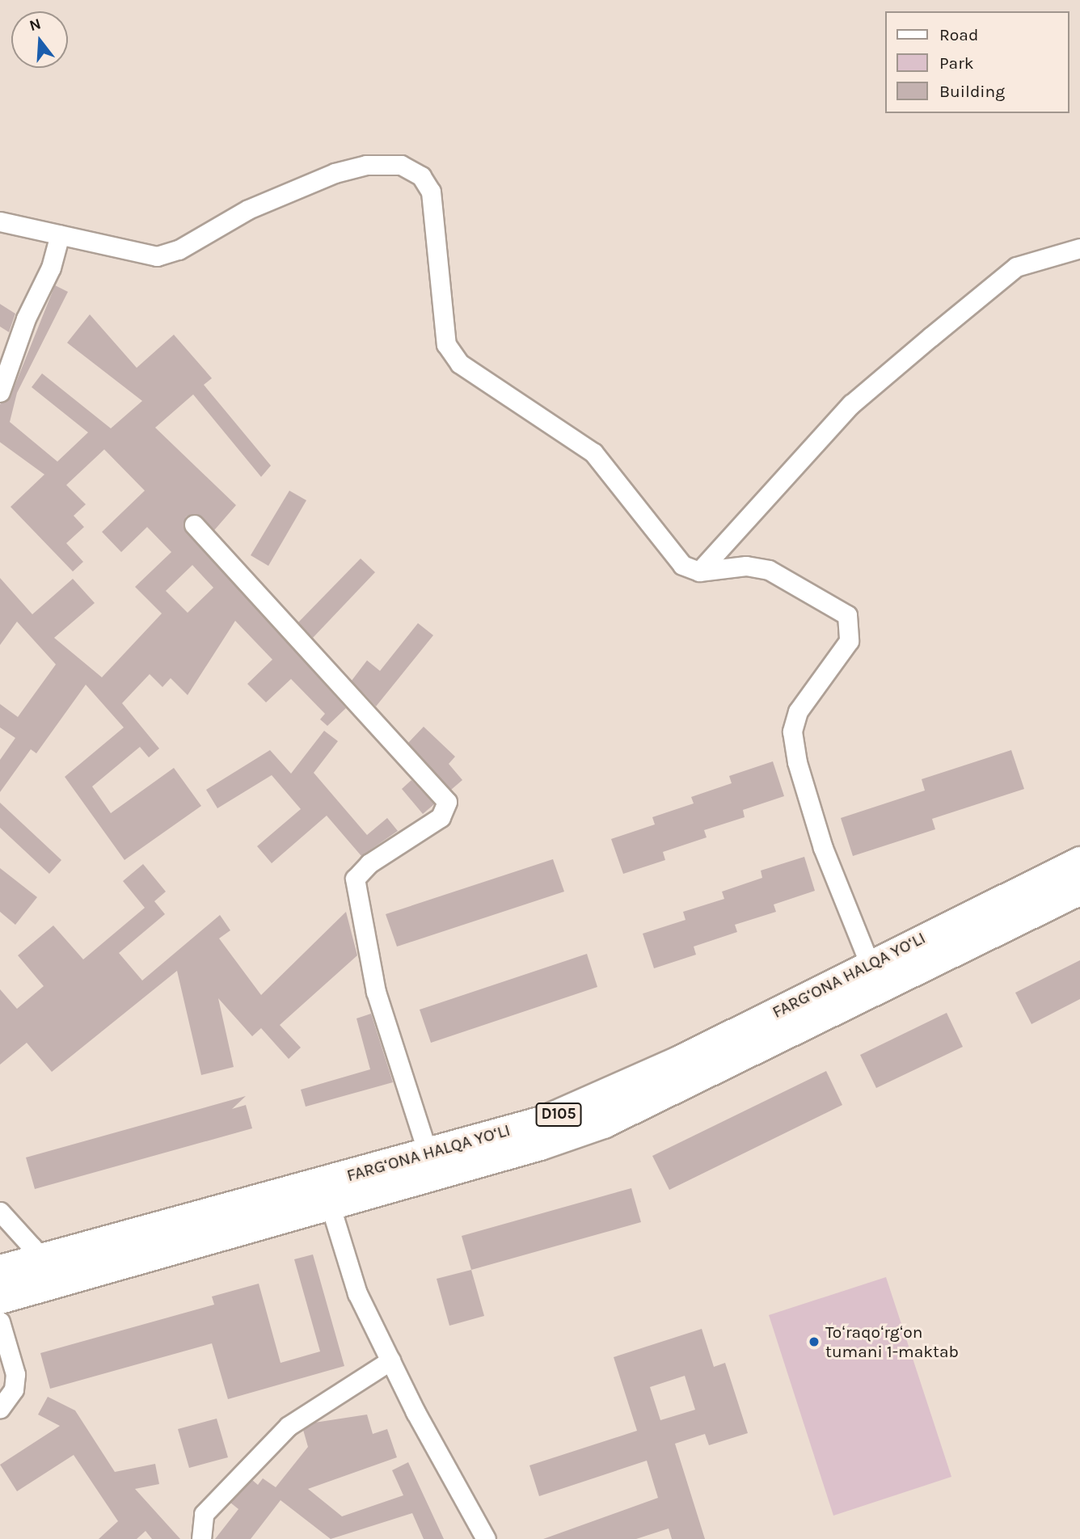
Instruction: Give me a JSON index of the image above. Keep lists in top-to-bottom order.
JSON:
{
  "streets": {
    "highway": ["FARG‘ONA HALQA YO‘LI", "D105"]
  },
  "places": ["Toʻraqoʻrgʻon tumani 1-maktab"],
  "legend": ["Road", "Park", "Building"],
  "north": "top"
}
